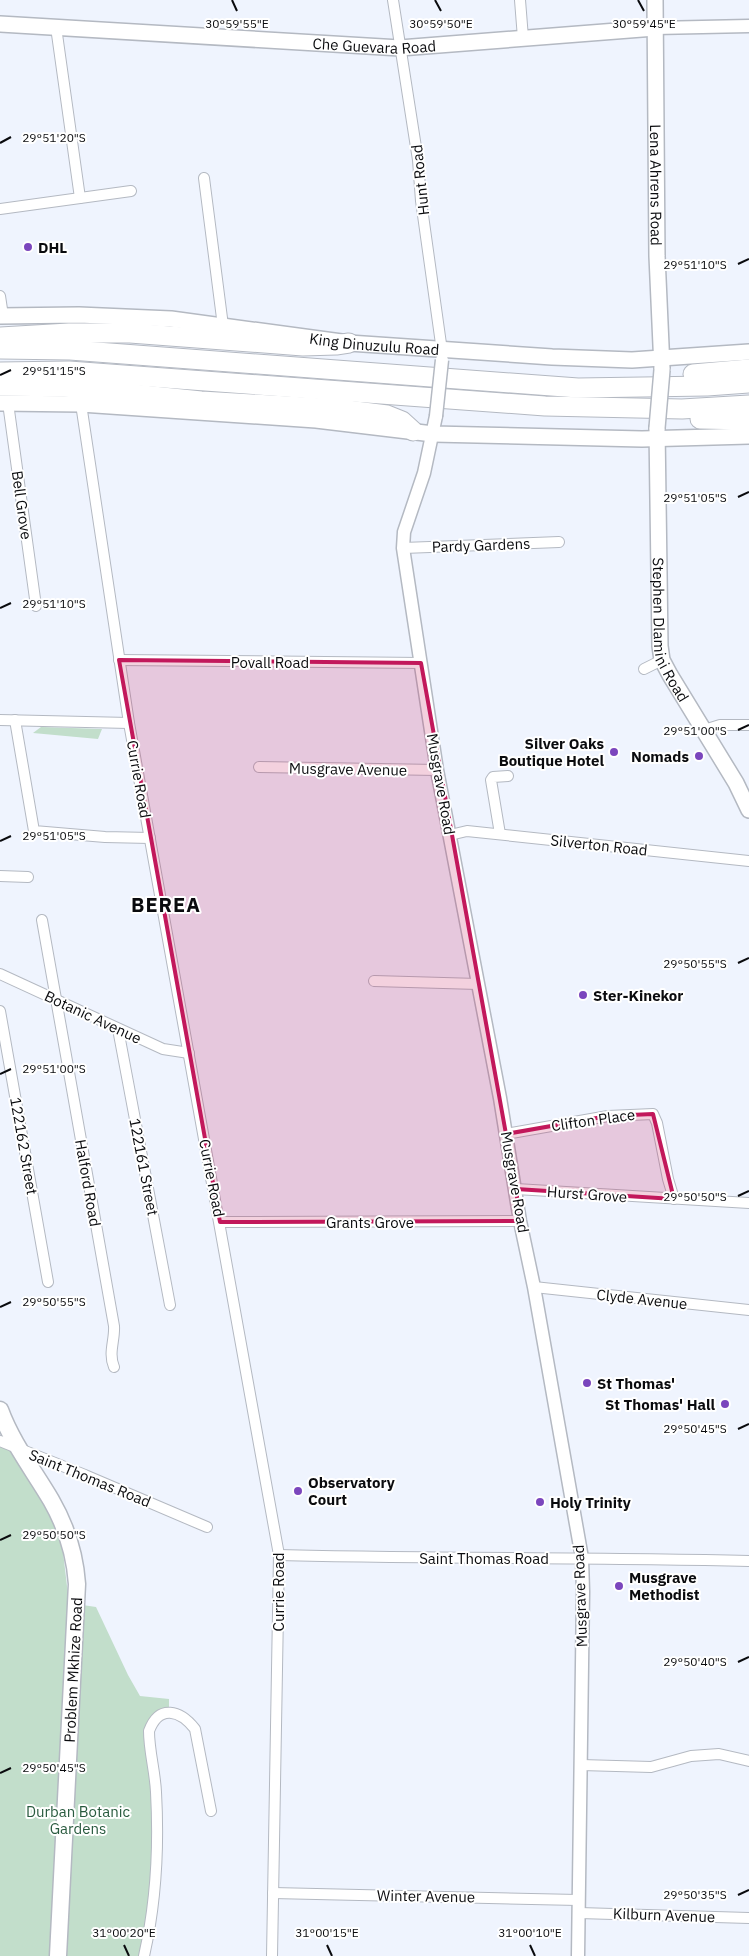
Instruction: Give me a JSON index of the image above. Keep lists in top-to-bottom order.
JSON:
{
  "streets": {
    "main road": [
      "Che Guevara Road",
      "Lena Ahrens Road",
      "King Dinuzulu Road",
      "Stephen Dlamini Road",
      "Problem Mkhize Road"
    ],
    "street": [
      "Hunt Road",
      "Bell Grove",
      "Pardy Gardens",
      "Povall Road",
      "Musgrave Avenue",
      "Currie Road",
      "Musgrave Road",
      "Silverton Road",
      "Botanic Avenue",
      "Clifton Place",
      "122162 Street",
      "122161 Street",
      "Halford Road",
      "Hurst Grove",
      "Grants Grove",
      "Clyde Avenue",
      "Saint Thomas Road",
      "Winter Avenue",
      "Kilburn Avenue"
    ]
  },
  "crossings": [
    ["Che Guevara Road", "Hunt Road"],
    ["Che Guevara Road", "Lena Ahrens Road"],
    ["Hunt Road", "King Dinuzulu Road"],
    ["Hunt Road", "Musgrave Road"],
    ["Lena Ahrens Road", "King Dinuzulu Road"],
    ["Lena Ahrens Road", "Stephen Dlamini Road"],
    ["King Dinuzulu Road", "Musgrave Road"],
    ["Pardy Gardens", "Musgrave Road"],
    ["Povall Road", "Currie Road"],
    ["Povall Road", "Musgrave Road"],
    ["Musgrave Avenue", "Musgrave Road"],
    ["Currie Road", "Botanic Avenue"],
    ["Currie Road", "Grants Grove"],
    ["Currie Road", "Saint Thomas Road"],
    ["Currie Road", "Winter Avenue"],
    ["Musgrave Road", "Silverton Road"],
    ["Musgrave Road", "Clifton Place"],
    ["Musgrave Road", "Hurst Grove"],
    ["Musgrave Road", "Grants Grove"],
    ["Musgrave Road", "Clyde Avenue"],
    ["Musgrave Road", "Saint Thomas Road"],
    ["Musgrave Road", "Winter Avenue"],
    ["Musgrave Road", "Kilburn Avenue"],
    ["Botanic Avenue", "122161 Street"],
    ["Botanic Avenue", "Halford Road"],
    ["Clifton Place", "Hurst Grove"],
    ["Saint Thomas Road", "Problem Mkhize Road"],
    ["Winter Avenue", "Kilburn Avenue"]
  ],
  "districts": ["BEREA"],
  "parks": ["Durban Botanic Gardens"],
  "places": [
    "DHL",
    "Silver Oaks Boutique Hotel",
    "Nomads",
    "Ster-Kinekor",
    "St Thomas'",
    "St Thomas' Hall",
    "Observatory Court",
    "Holy Trinity",
    "Musgrave Methodist"
  ],
  "coordinates": [
    "30°59'55\"E",
    "30°59'50\"E",
    "30°59'45\"E",
    "29°51'20\"S",
    "29°51'10\"S",
    "29°51'15\"S",
    "29°51'05\"S",
    "29°51'00\"S",
    "29°50'55\"S",
    "29°50'50\"S",
    "29°50'45\"S",
    "29°50'40\"S",
    "29°50'35\"S",
    "31°00'20\"E",
    "31°00'15\"E",
    "31°00'10\"E"
  ]
}
